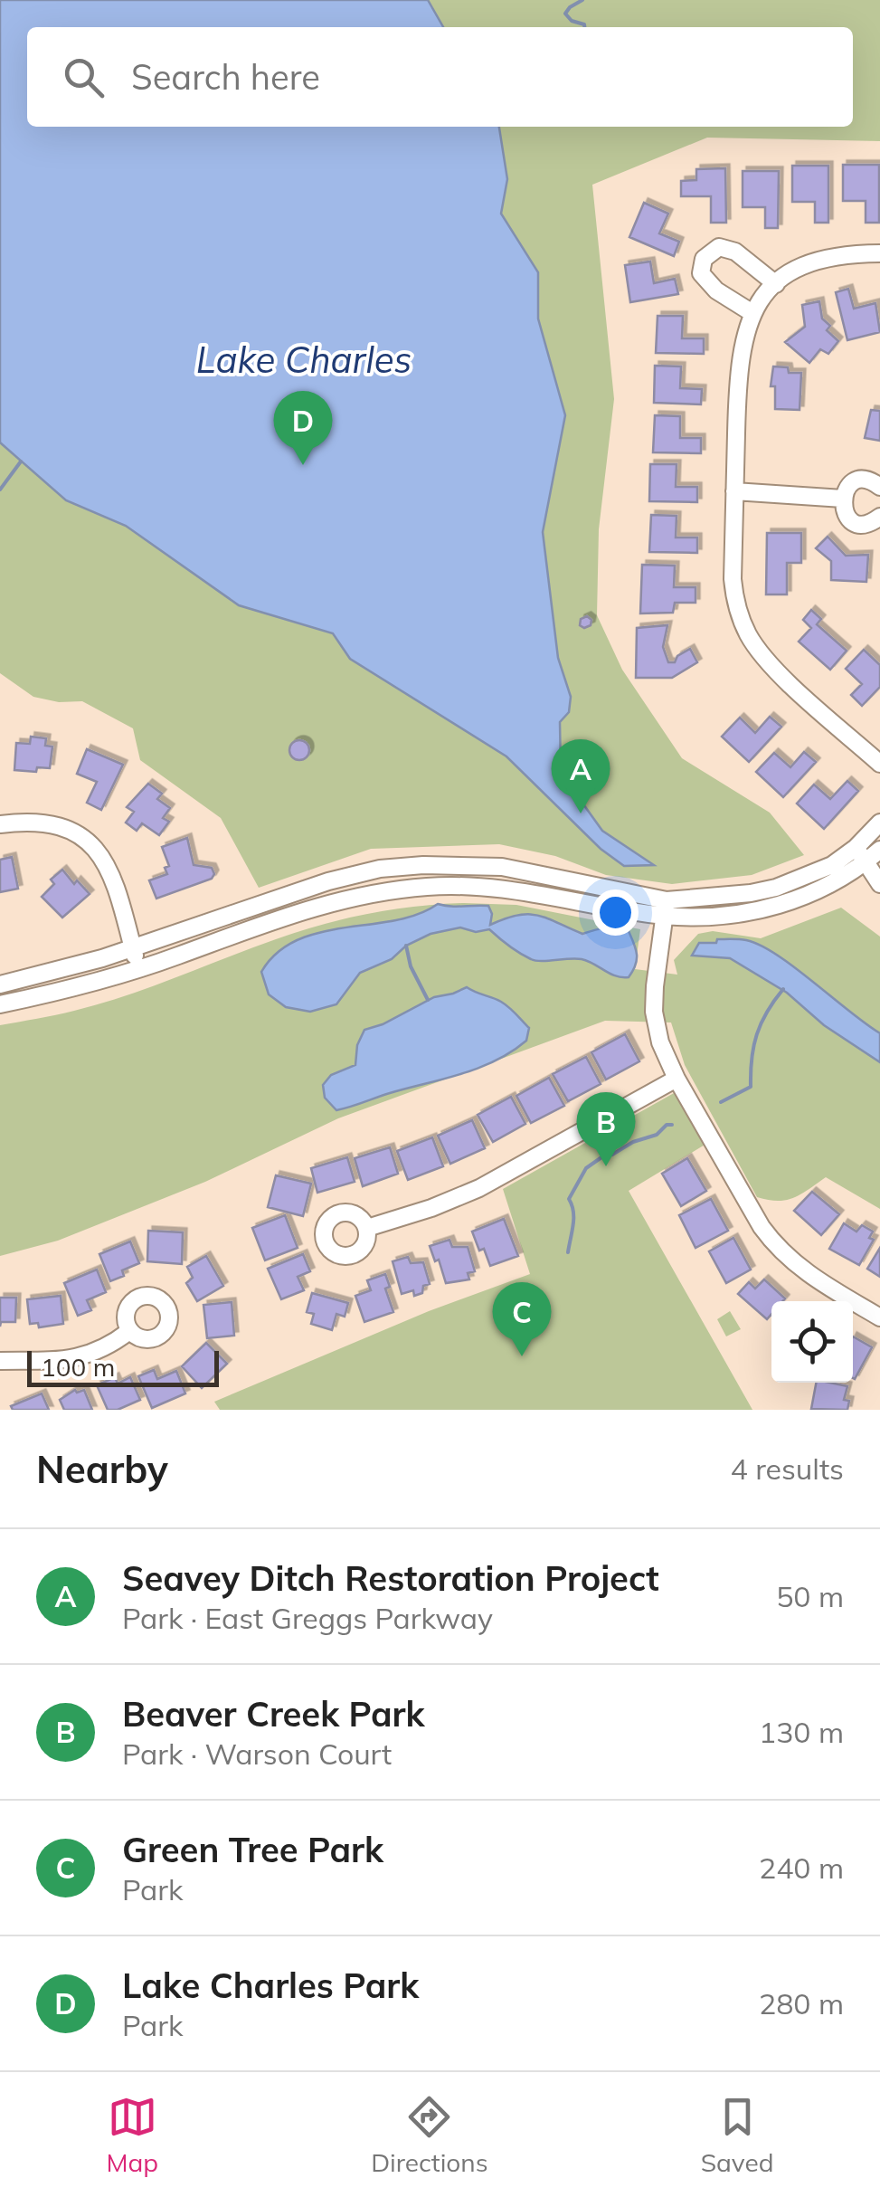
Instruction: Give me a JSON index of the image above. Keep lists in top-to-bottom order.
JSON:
{
  "water": ["Lake Charles"],
  "scale_bar": "100 m",
  "page": {
    "search": "Search here",
    "pins": [
      "D",
      "A",
      "B",
      "C"
    ],
    "scale": "100 m",
    "heading": ["Nearby", "4 results"],
    "list": [
      {
        "mark": "A",
        "name": "Seavey Ditch Restoration Project",
        "note": "Park · East Greggs Parkway",
        "value": "50 m"
      },
      {
        "mark": "B",
        "name": "Beaver Creek Park",
        "note": "Park · Warson Court",
        "value": "130 m"
      },
      {
        "mark": "C",
        "name": "Green Tree Park",
        "note": "Park",
        "value": "240 m"
      },
      {
        "mark": "D",
        "name": "Lake Charles Park",
        "note": "Park",
        "value": "280 m"
      }
    ],
    "nav": ["Map", "Directions", "Saved"]
  }
}
